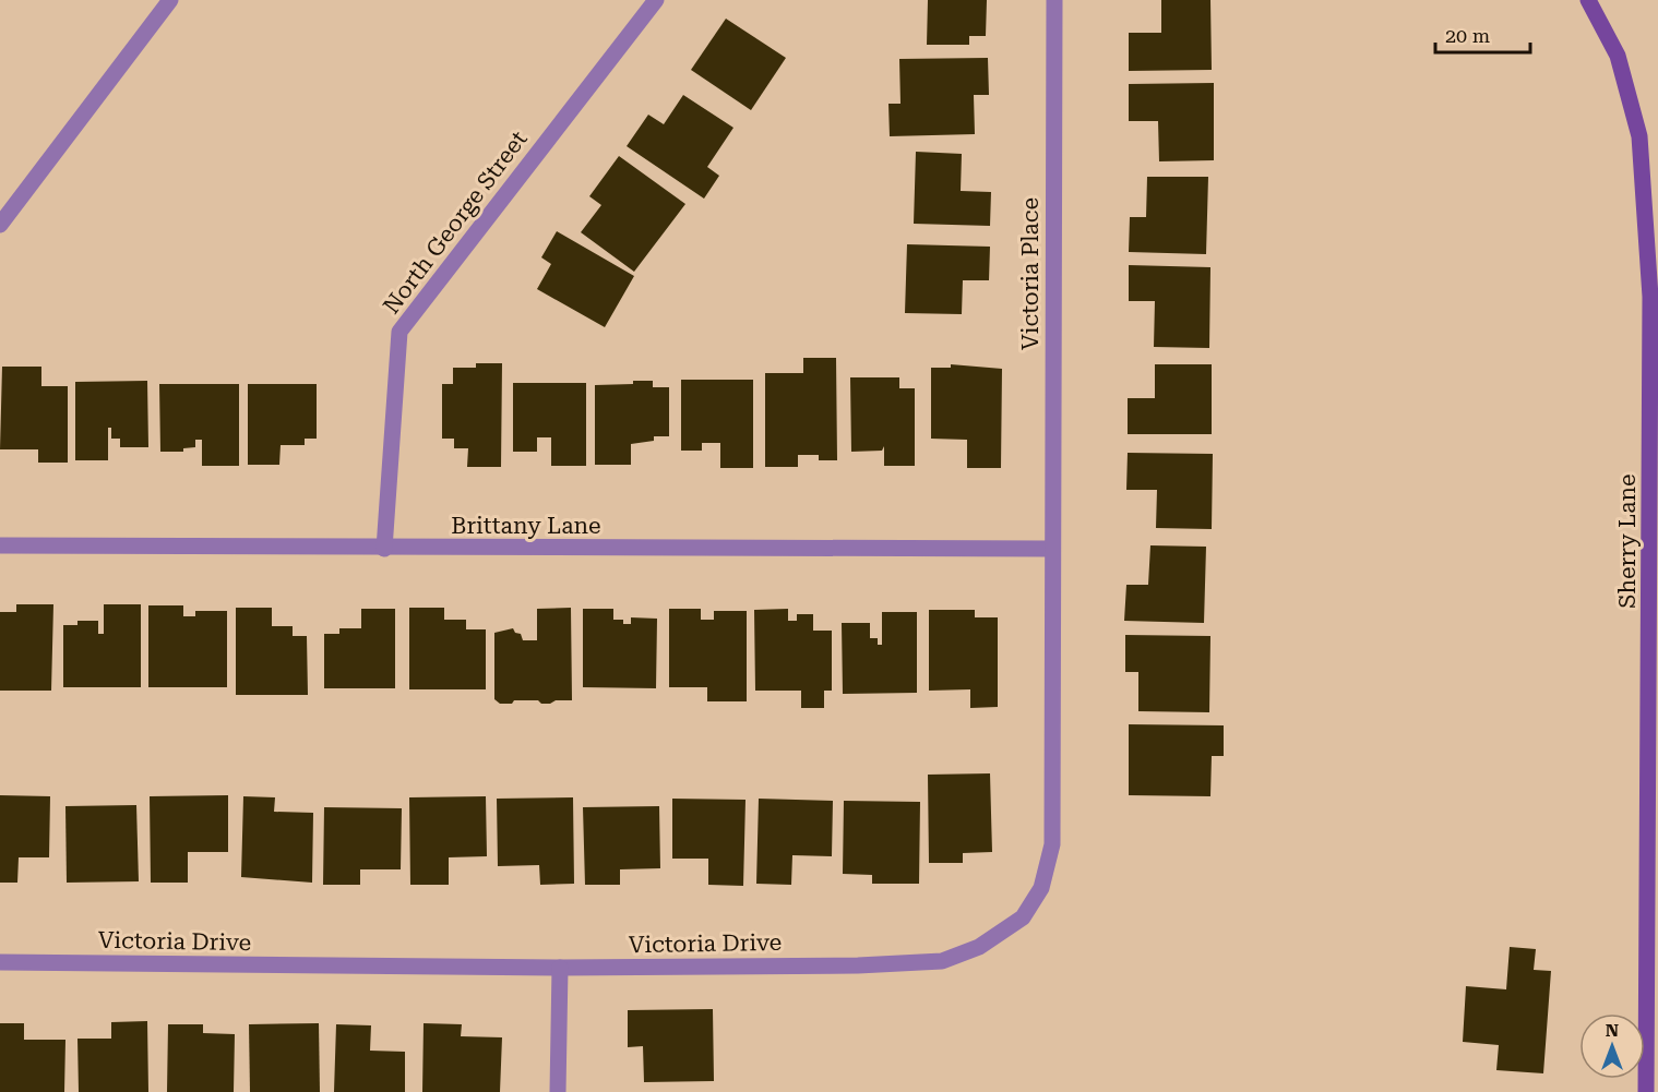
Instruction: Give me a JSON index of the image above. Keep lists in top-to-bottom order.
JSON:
{
  "streets": {
    "street": [
      "North George Street",
      "Victoria Place",
      "Brittany Lane",
      "Sherry Lane",
      "Victoria Drive"
    ]
  },
  "crossings": [
    ["North George Street", "Brittany Lane"],
    ["Victoria Place", "Brittany Lane"],
    ["Victoria Place", "Victoria Drive"],
    ["Brittany Lane", "Victoria Drive"]
  ],
  "scale_bar": "20 m",
  "north": "top"
}
